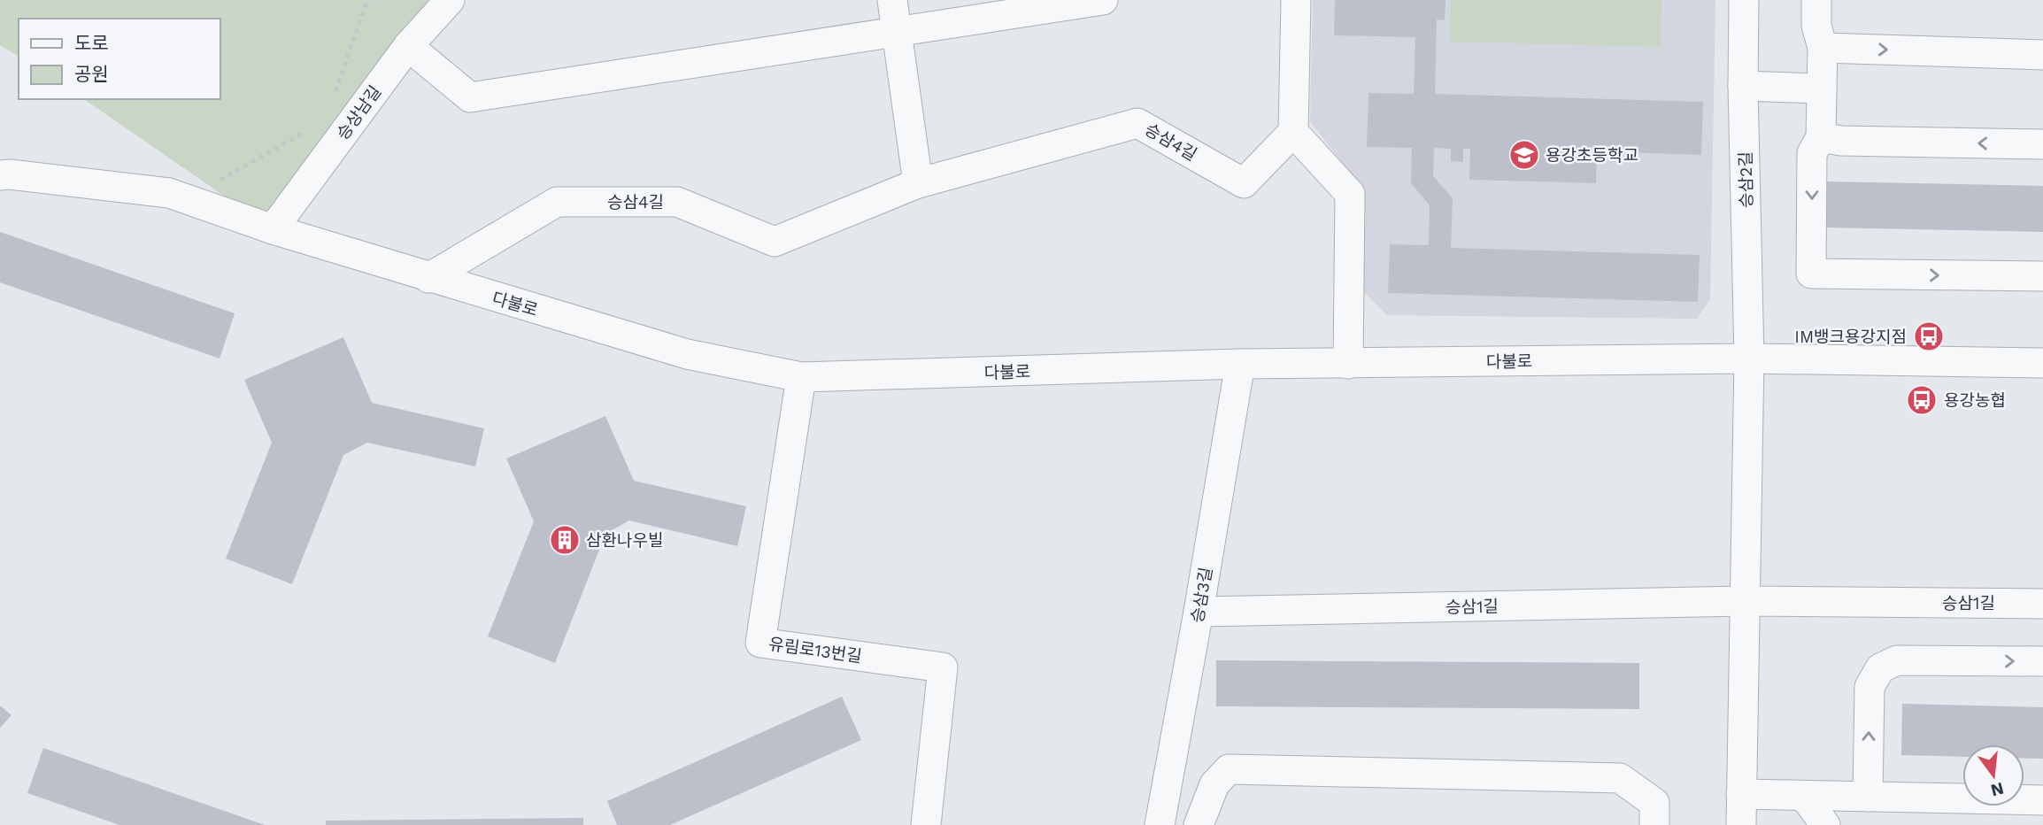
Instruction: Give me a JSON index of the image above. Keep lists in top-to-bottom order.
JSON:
{
  "streets": {
    "street": [
      "승상남길",
      "승삼4길",
      "승삼2길",
      "다불로",
      "승삼3길",
      "승삼1길",
      "유림로13번길"
    ]
  },
  "crossings": [
    ["승상남길", "다불로"],
    ["승삼4길", "다불로"],
    ["승삼2길", "다불로"],
    ["다불로", "승삼3길"],
    ["다불로", "유림로13번길"],
    ["승삼3길", "승삼1길"]
  ],
  "places": {
    "school or university": ["용강초등학교"],
    "bus stop": ["IM뱅크용강지점", "용강농협"],
    "building": ["삼환나우빌"]
  },
  "legend": ["도로", "공원"],
  "north": "bottom"
}
